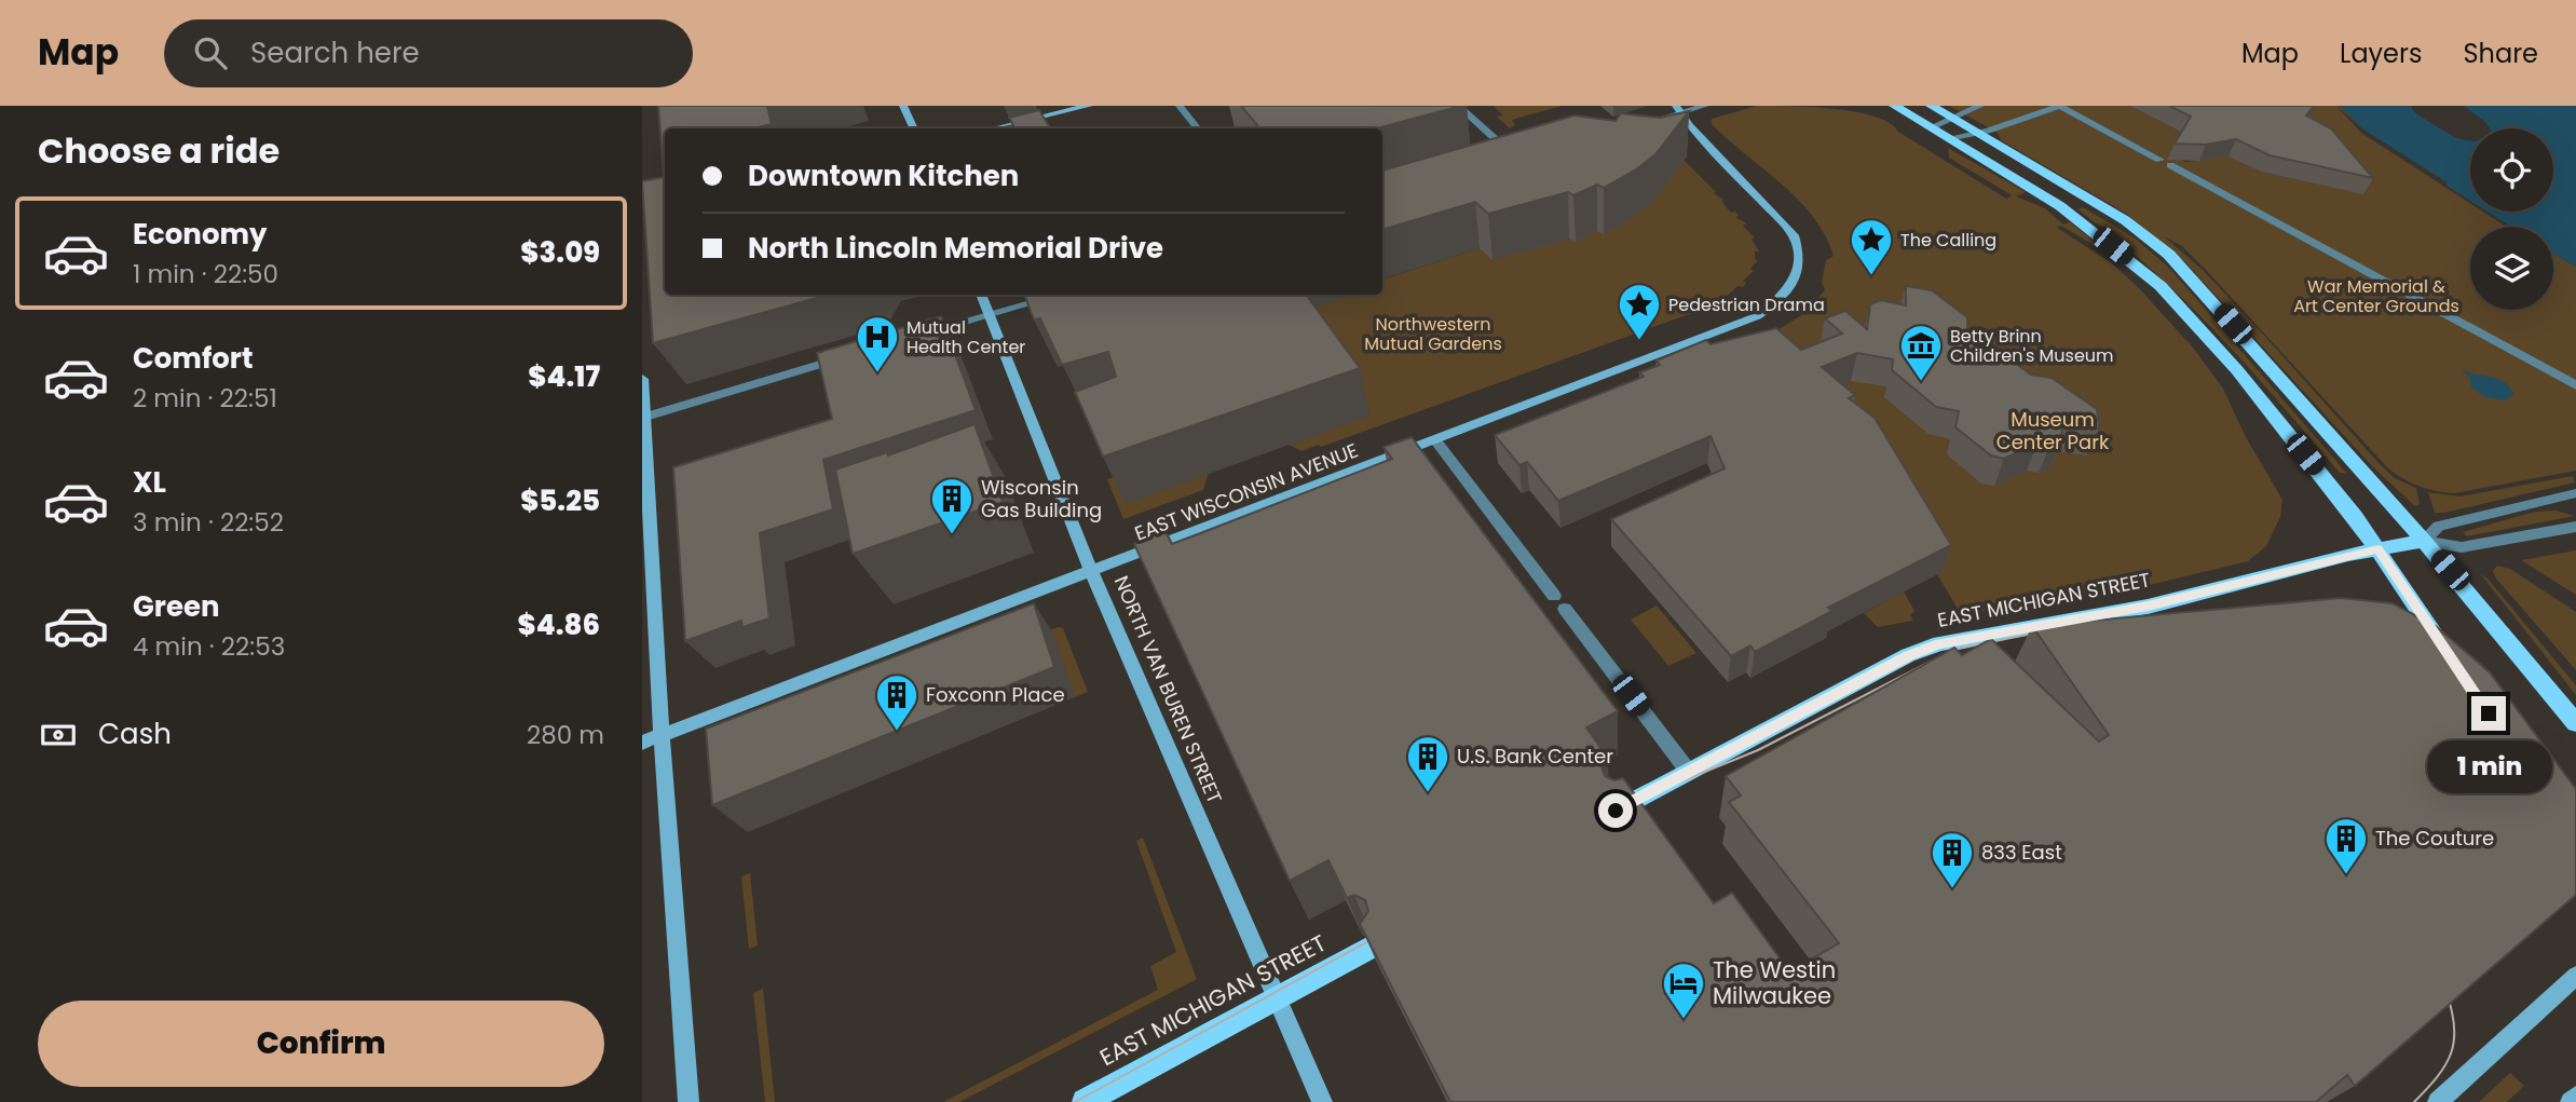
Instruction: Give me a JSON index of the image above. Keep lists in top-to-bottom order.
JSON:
{
  "streets": {
    "main road": ["EAST WISCONSIN AVENUE", "EAST MICHIGAN STREET", "NORTH VAN BUREN STREET"]
  },
  "crossings": [
    ["EAST WISCONSIN AVENUE", "NORTH VAN BUREN STREET"],
    ["EAST MICHIGAN STREET", "NORTH VAN BUREN STREET"]
  ],
  "parks": ["War Memorial & Art Center Grounds", "Northwestern Mutual Gardens", "Museum Center Park"],
  "places": {
    "place": ["The Calling", "Pedestrian Drama"],
    "hospital": ["Mutual Health Center"],
    "museum": ["Betty Brinn Children's Museum"],
    "building": [
      "Wisconsin Gas Building",
      "Foxconn Place",
      "U.S. Bank Center",
      "The Couture",
      "833 East"
    ],
    "hotel": ["The Westin Milwaukee"]
  },
  "page": {
    "header": "Map",
    "search": "Search here",
    "nav": ["Map", "Layers", "Share"],
    "heading": "Choose a ride",
    "banner": ["Downtown Kitchen", "North Lincoln Memorial Drive"],
    "list": [
      {
        "name": "Economy",
        "note": "1 min · 22:50",
        "value": "$3.09"
      },
      {
        "name": "Comfort",
        "note": "2 min · 22:51",
        "value": "$4.17"
      },
      {
        "name": "XL",
        "note": "3 min · 22:52",
        "value": "$5.25"
      },
      {
        "name": "Green",
        "note": "4 min · 22:53",
        "value": "$4.86"
      }
    ],
    "pay": ["Cash", "280 m"],
    "bubble": "1 min",
    "buttons": "Confirm"
  }
}
